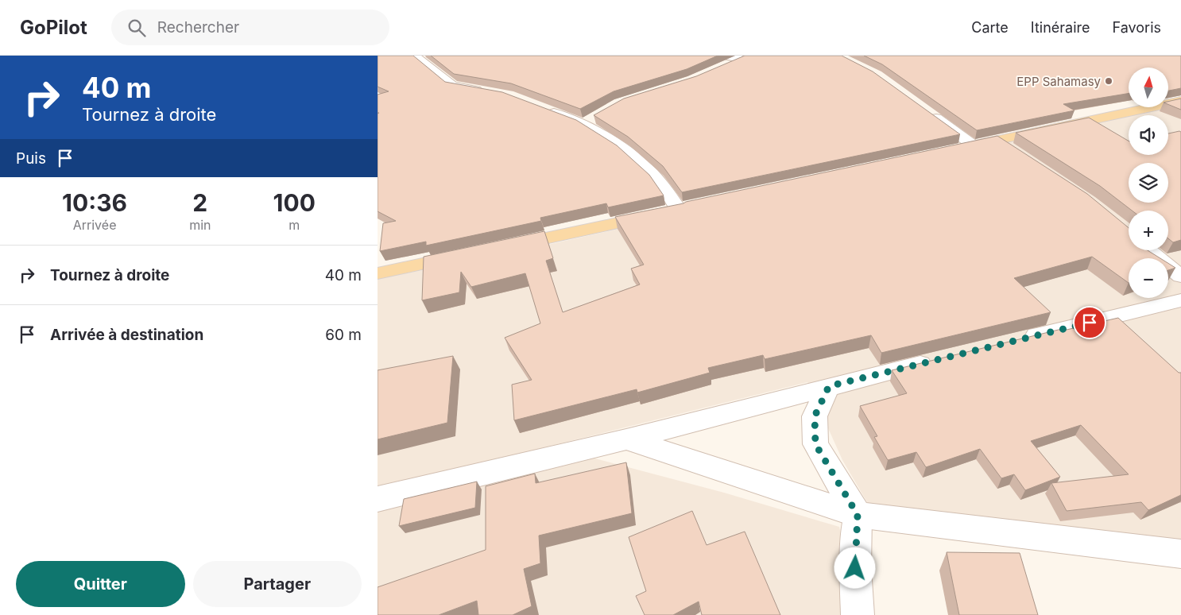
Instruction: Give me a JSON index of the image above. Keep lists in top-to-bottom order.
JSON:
{
  "places": ["EPP Sahamasy"],
  "north": "top",
  "page": {
    "header": "GoPilot",
    "search": "Rechercher",
    "nav": ["Carte", "Itinéraire", "Favoris"],
    "turn": ["40 m", "Tournez à droite"],
    "map_buttons": ["+", "−"],
    "then": "Puis",
    "eta": [
      "10:36",
      "Arrivée",
      "2",
      "min",
      "100",
      "m"
    ],
    "list": [
      {
        "name": "Tournez à droite",
        "value": "40 m"
      },
      {
        "name": "Arrivée à destination",
        "value": "60 m"
      }
    ],
    "buttons": ["Quitter", "Partager"]
  }
}
